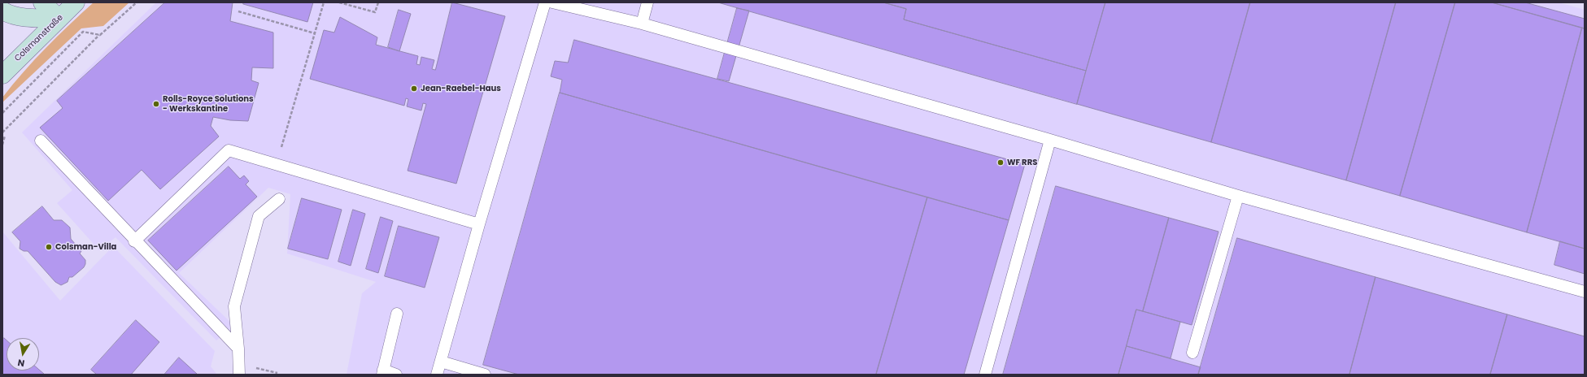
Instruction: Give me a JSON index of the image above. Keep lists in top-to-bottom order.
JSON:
{
  "streets": {
    "main road": ["Colsmanstraße"]
  },
  "places": [
    "Jean-Raebel-Haus",
    "Rolls-Royce Solutions - Werkskantine",
    "WF RRS",
    "Colsman-Villa"
  ],
  "north": "bottom"
}
